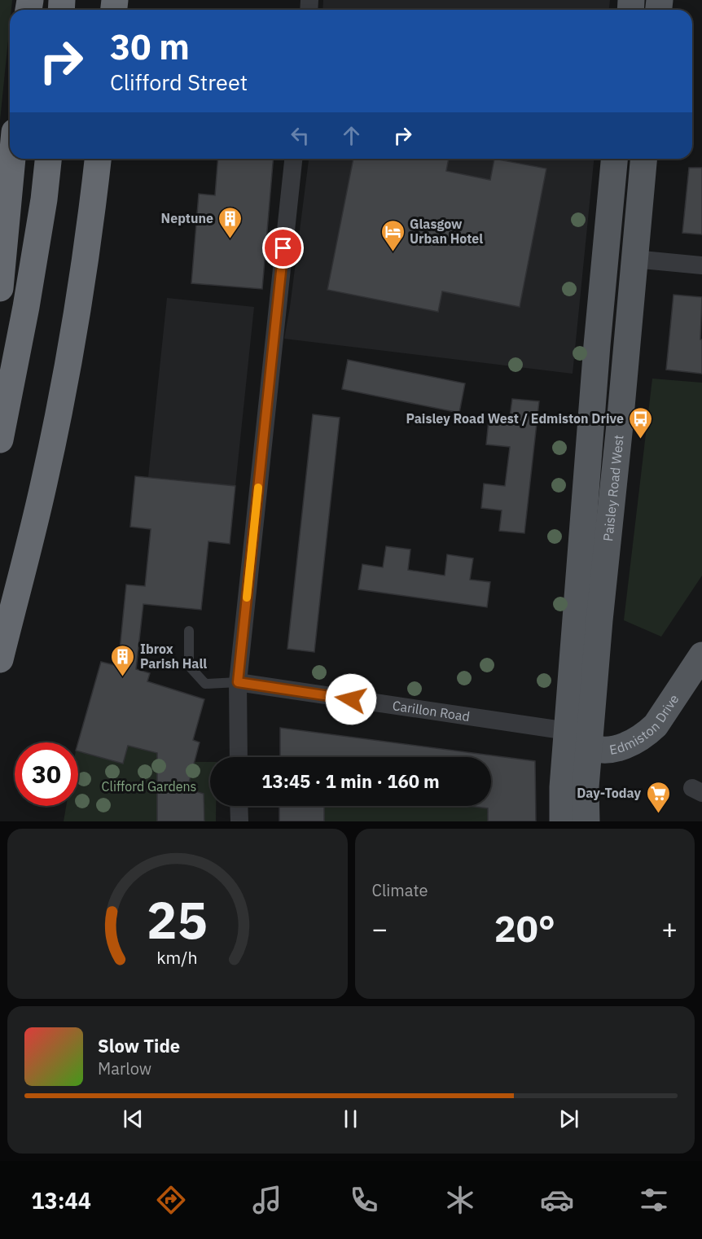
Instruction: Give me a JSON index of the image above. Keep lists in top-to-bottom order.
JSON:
{
  "streets": {
    "main road": ["Paisley Road West", "Edmiston Drive"],
    "street": ["Carillon Road"]
  },
  "crossings": [
    ["Paisley Road West", "Carillon Road"],
    ["Paisley Road West", "Edmiston Drive"],
    ["Carillon Road", "Edmiston Drive"]
  ],
  "parks": ["Clifford Gardens"],
  "places": {
    "building": ["Neptune", "Ibrox Parish Hall"],
    "hotel": ["Glasgow Urban Hotel"],
    "bus stop": ["Paisley Road West / Edmiston Drive"],
    "supermarket": ["Day-Today"]
  },
  "page": {
    "turn": ["30 m", "Clifford Street"],
    "limit": "30",
    "trip": "13:45 · 1 min · 160 m",
    "tile": "Climate",
    "heat": ["−", "20°", "+"],
    "song": ["Slow Tide", "Marlow"],
    "tabs": "13:44",
    "gauge": ["25", "km/h"]
  }
}
